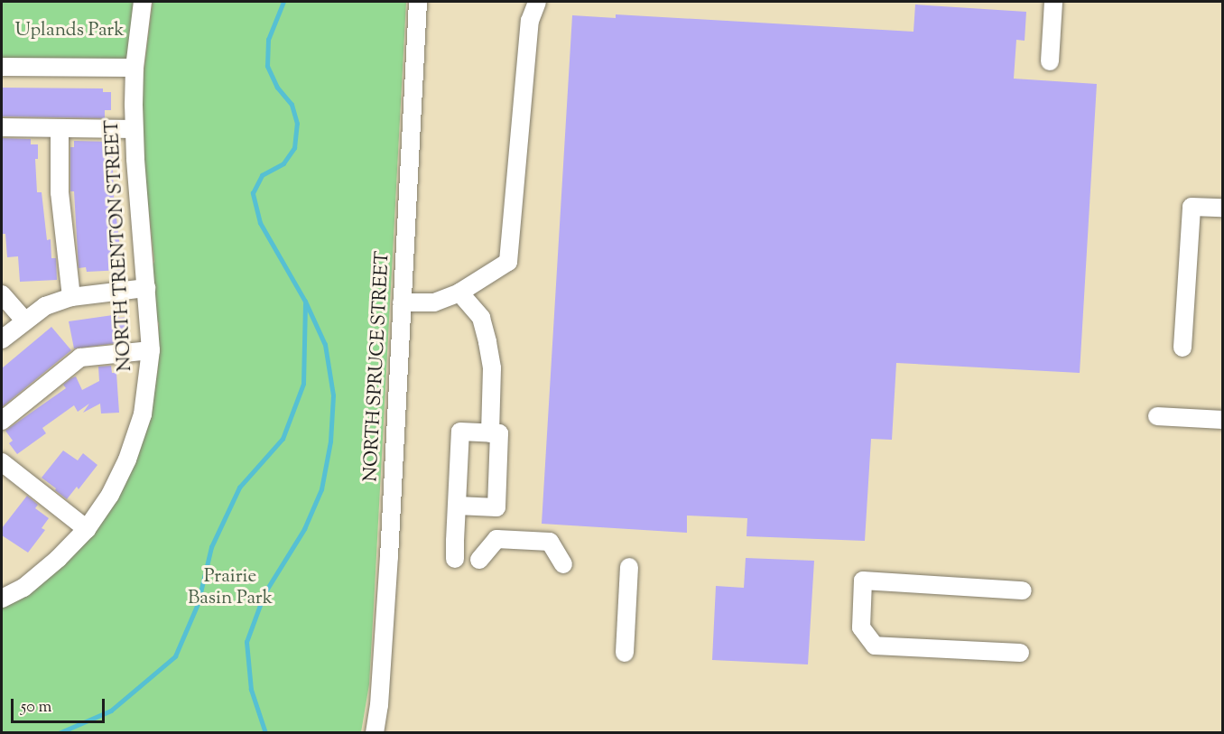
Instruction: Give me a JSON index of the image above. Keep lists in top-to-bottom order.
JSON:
{
  "streets": {
    "street": ["NORTH TRENTON STREET", "NORTH SPRUCE STREET"]
  },
  "parks": ["Uplands Park", "Prairie Basin Park"],
  "scale_bar": "50 m"
}
